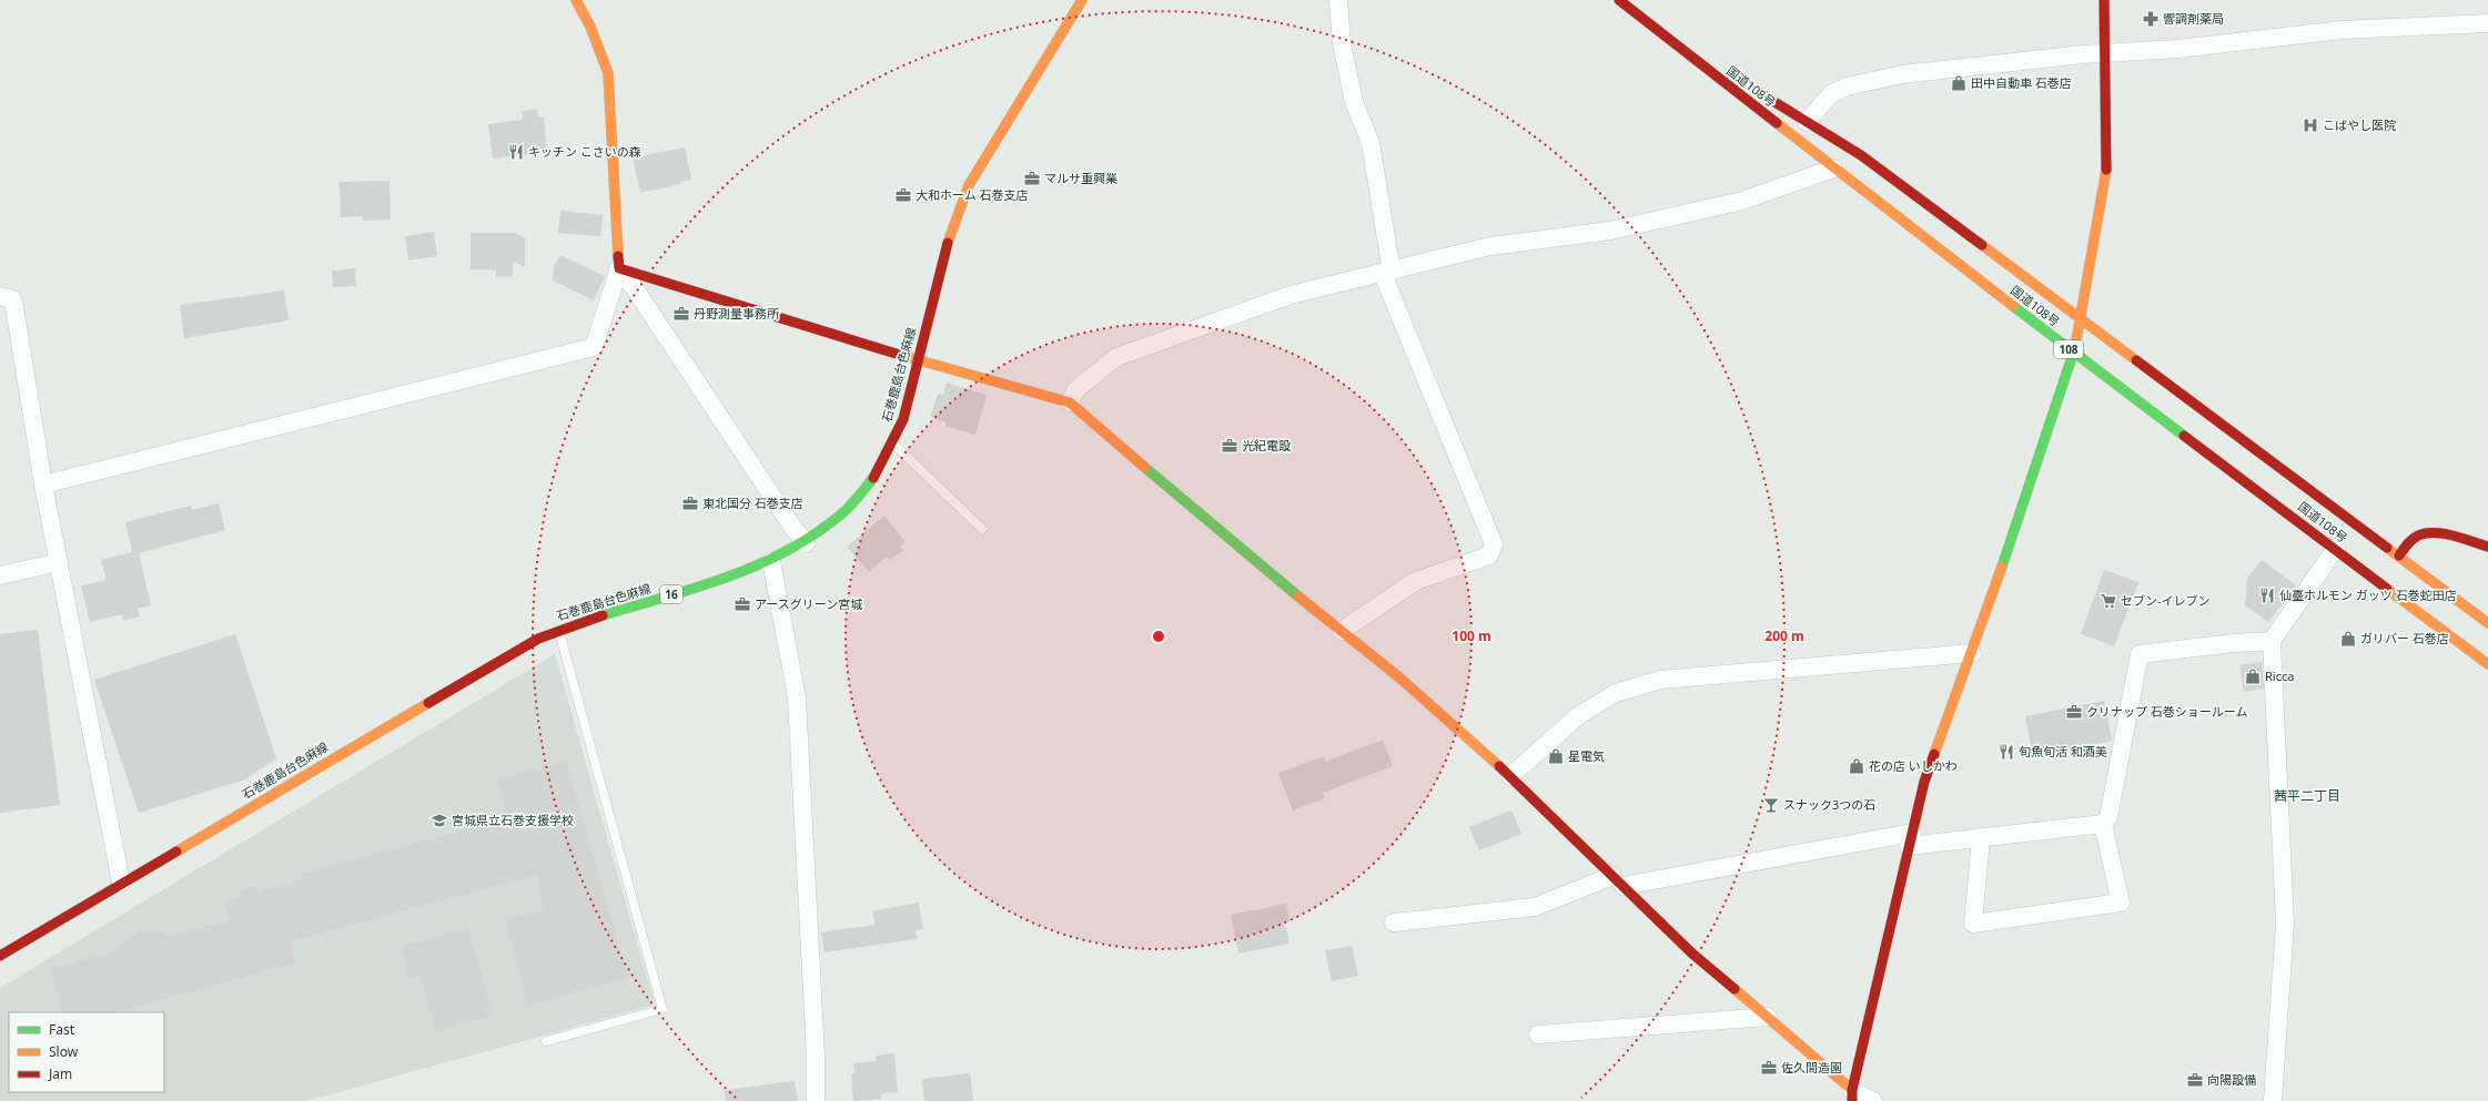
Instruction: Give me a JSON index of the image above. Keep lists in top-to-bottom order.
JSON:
{
  "streets": {
    "main road": [
      "国道108号",
      "108",
      "石巻鹿島台色麻線",
      "16"
    ]
  },
  "districts": ["茜平二丁目"],
  "places": {
    "pharmacy": ["響調剤薬局"],
    "shop": [
      "田中自動車 石巻店",
      "ガリバー 石巻店",
      "Ricca",
      "星電気",
      "花の店 いしかわ"
    ],
    "hospital": ["こばやし医院"],
    "restaurant": ["キッチン こさいの森", "仙臺ホルモン ガッツ 石巻蛇田店", "旬魚旬活 和酒美"],
    "office": [
      "マルサ重興業",
      "大和ホーム 石巻支店",
      "丹野測量事務所",
      "光紀電設",
      "東北国分 石巻支店",
      "アースグリーン宮城",
      "クリナップ 石巻ショールーム",
      "佐久間造園",
      "向陽設備"
    ],
    "supermarket": ["セブン-イレブン"],
    "bar": ["スナック3つの石"],
    "school or university": ["宮城県立石巻支援学校"]
  },
  "legend": ["Fast", "Slow", "Jam"],
  "rings": ["100 m", "200 m"]
}
